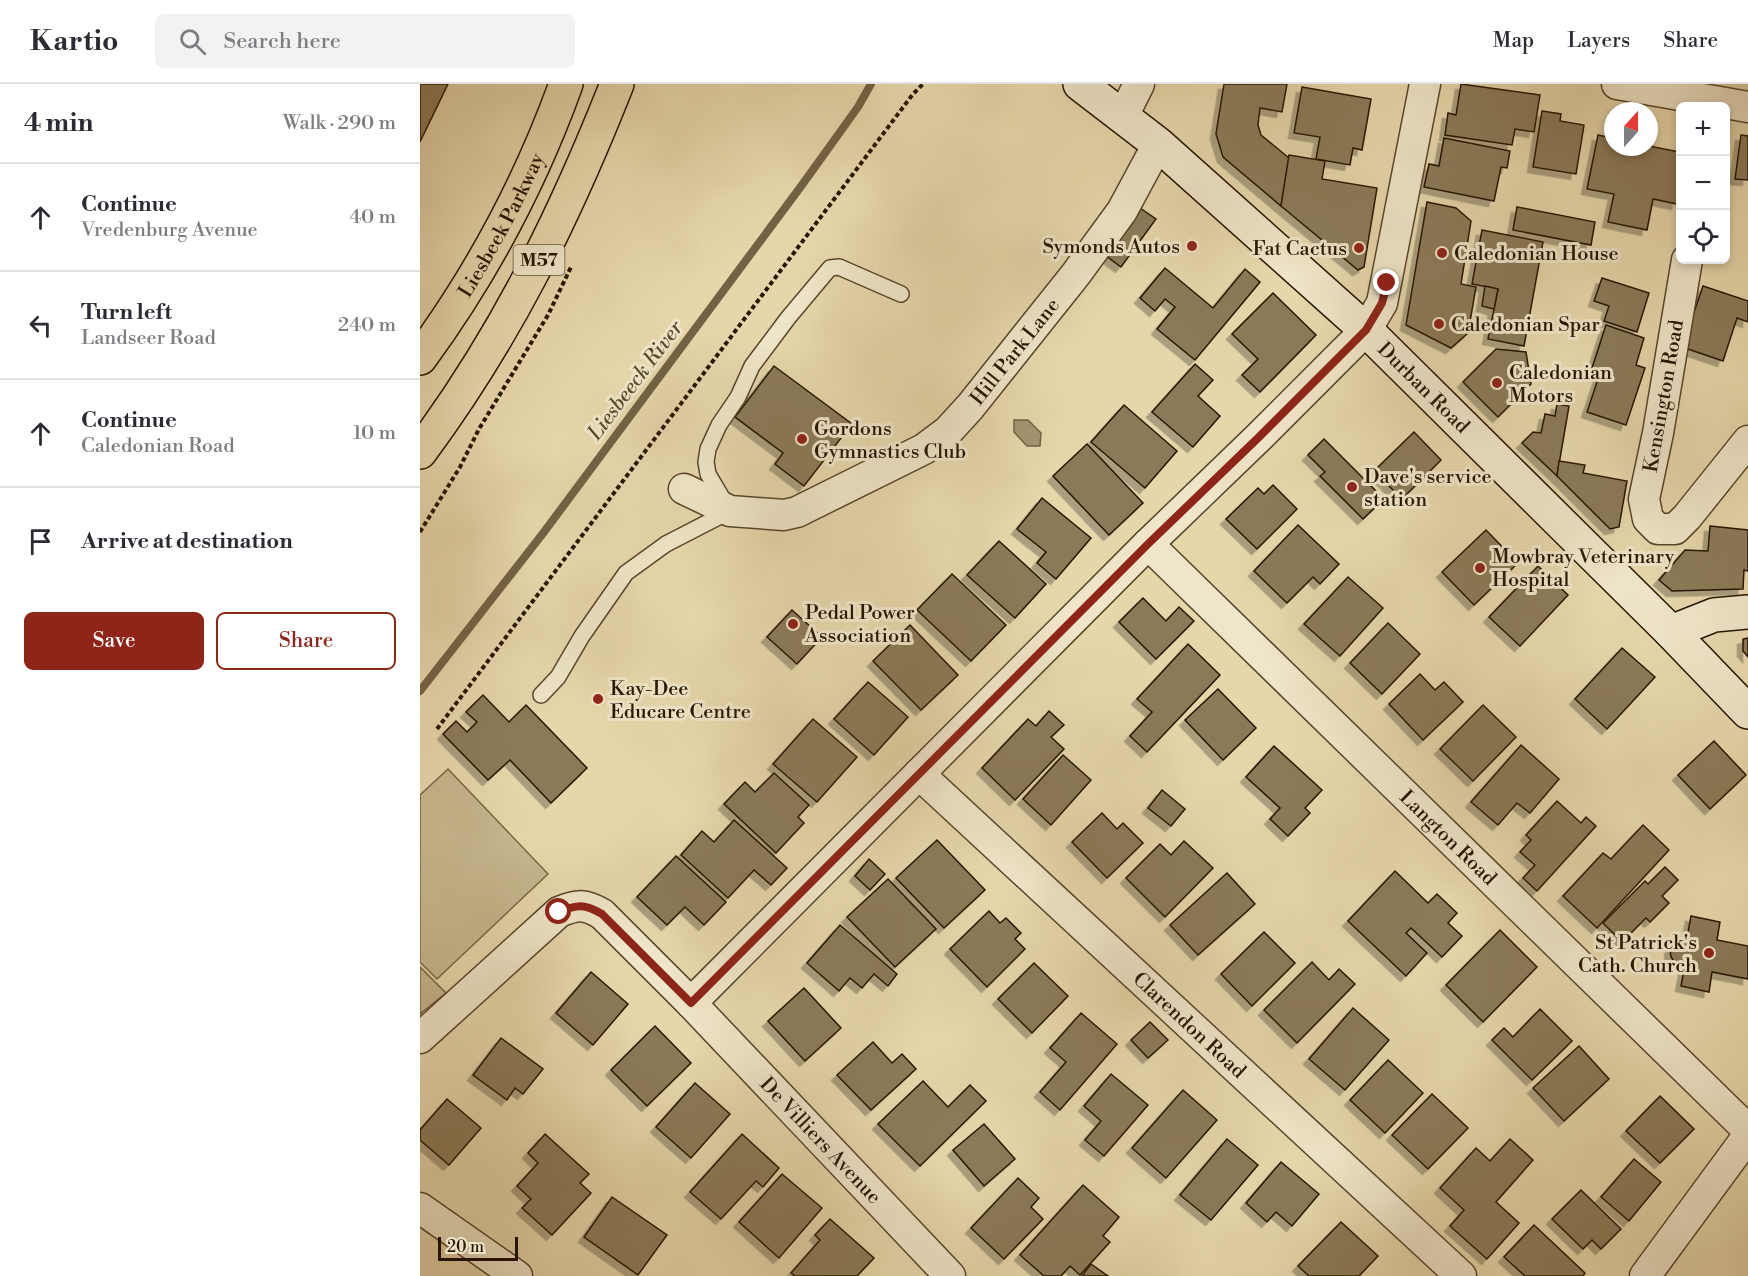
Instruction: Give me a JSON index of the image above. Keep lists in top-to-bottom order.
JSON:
{
  "streets": {
    "main road": ["Liesbeek Parkway", "M57", "Durban Road"],
    "street": [
      "Hill Park Lane",
      "Kensington Road",
      "Langton Road",
      "Clarendon Road",
      "De Villiers Avenue"
    ]
  },
  "crossings": [
    ["Hill Park Lane", "Durban Road"]
  ],
  "water": ["Liesbeeck River"],
  "places": [
    "Symonds Autos",
    "Fat Cactus",
    "Caledonian House",
    "Caledonian Spar",
    "Caledonian Motors",
    "Gordons Gymnastics Club",
    "Dave's service station",
    "Mowbray Veterinary Hospital",
    "Pedal Power Association",
    "Kay-Dee Educare Centre",
    "St Patrick's Cath. Church"
  ],
  "scale_bar": "20 m",
  "north": "top",
  "page": {
    "header": "Kartio",
    "search": "Search here",
    "nav": ["Map", "Layers", "Share"],
    "heading": ["4 min", "Walk · 290 m"],
    "map_buttons": ["+", "−"],
    "list": [
      ["Continue", "Vredenburg Avenue", "40 m"],
      ["Turn left", "Landseer Road", "240 m"],
      ["Continue", "Caledonian Road", "10 m"],
      "Arrive at destination"
    ],
    "buttons": ["Save", "Share"],
    "scale": "20 m"
  }
}
